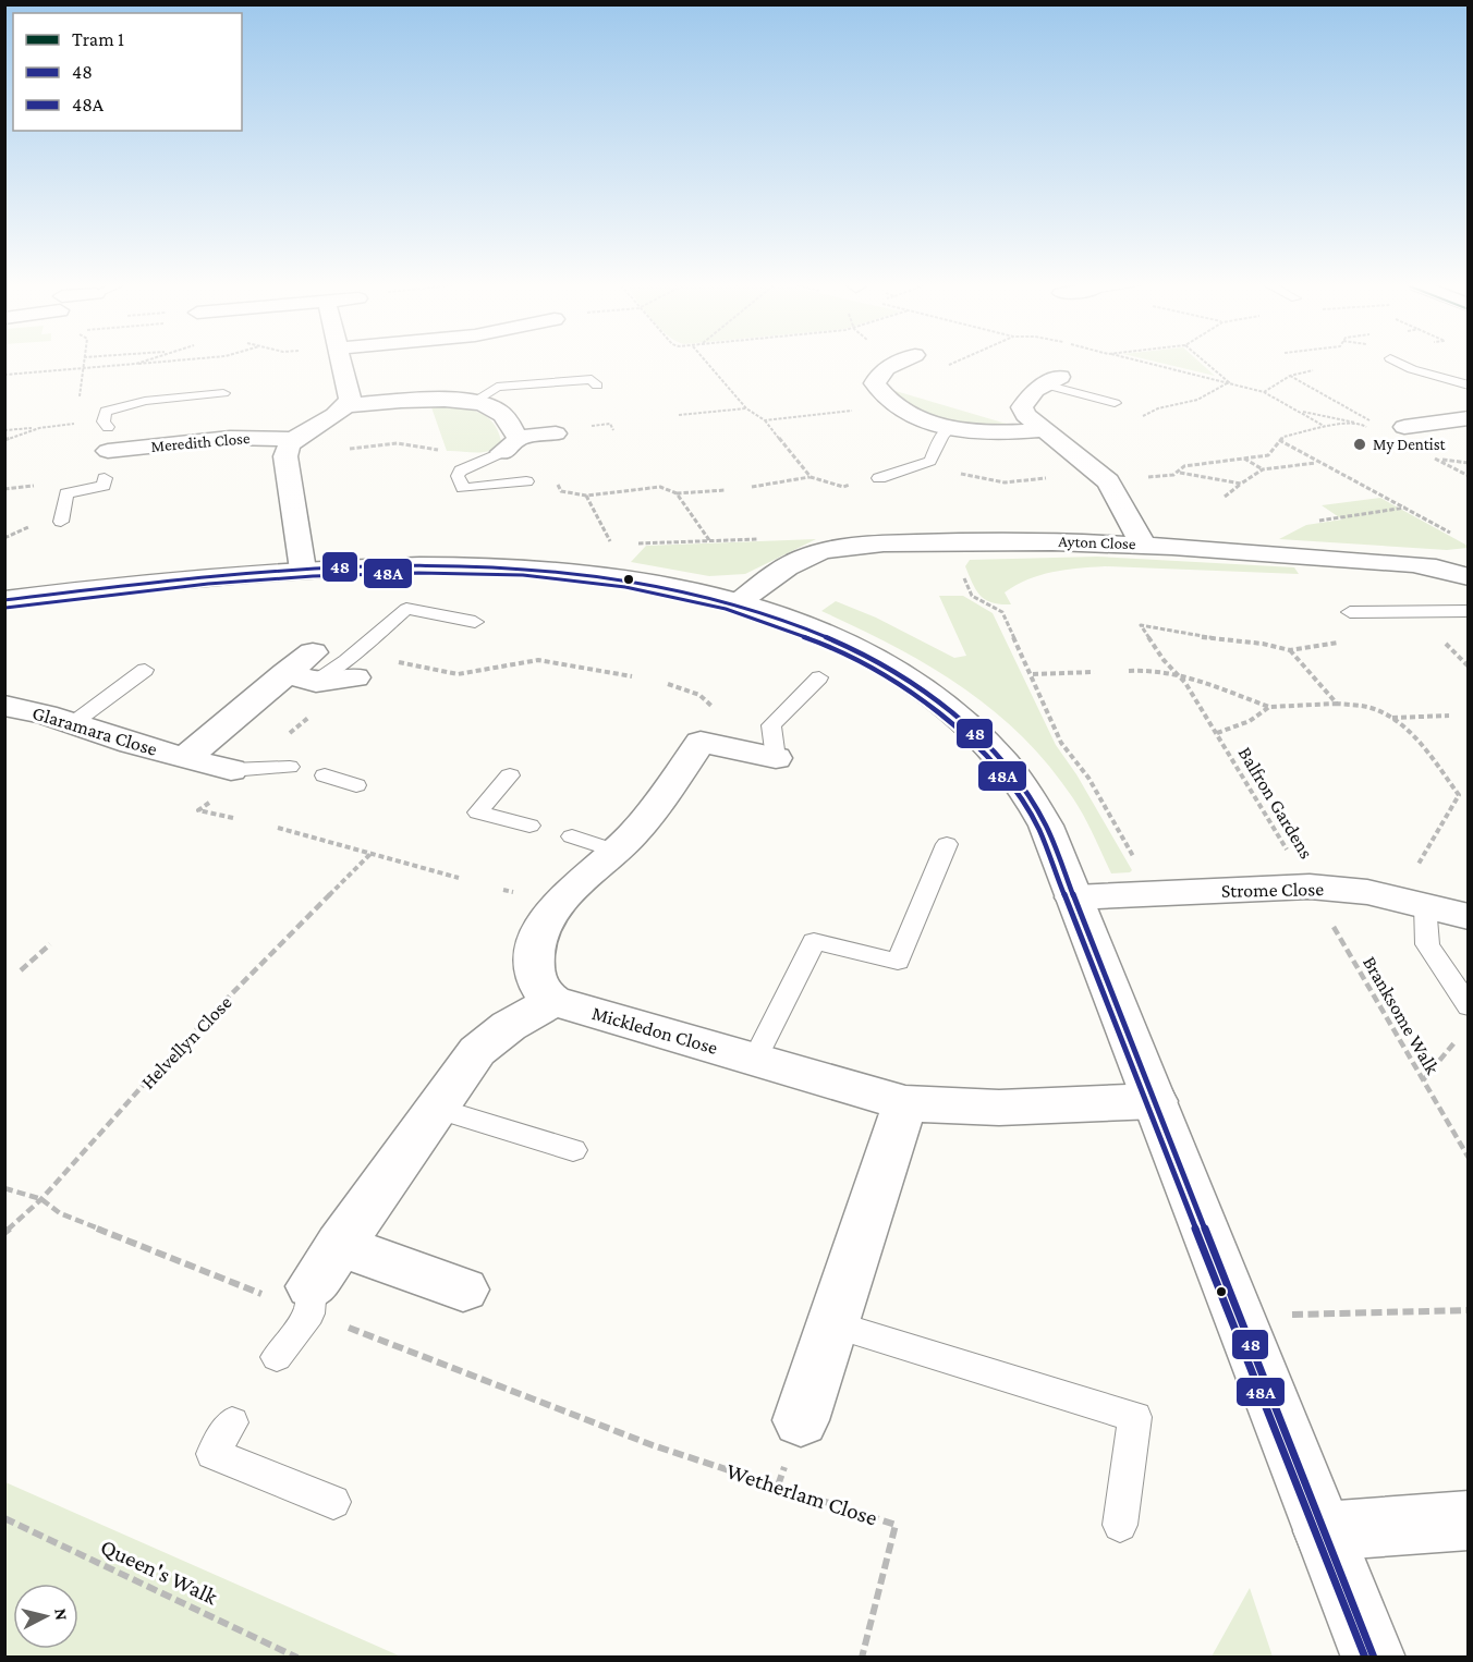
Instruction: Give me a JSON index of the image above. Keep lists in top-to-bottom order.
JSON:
{
  "streets": {
    "street": [
      "Meredith Close",
      "Ayton Close",
      "Glaramara Close",
      "Strome Close",
      "Mickledon Close"
    ],
    "path": [
      "Balfron Gardens",
      "Branksome Walk",
      "Helvellyn Close",
      "Wetherlam Close",
      "Queen's Walk"
    ]
  },
  "crossings": [
    ["Balfron Gardens", "Strome Close"],
    ["Balfron Gardens", "Branksome Walk"],
    ["Strome Close", "Branksome Walk"]
  ],
  "places": ["My Dentist"],
  "lines": ["transit line 48", "transit line 48A"],
  "legend": ["Tram 1", "48", "48A"],
  "north": "right"
}
